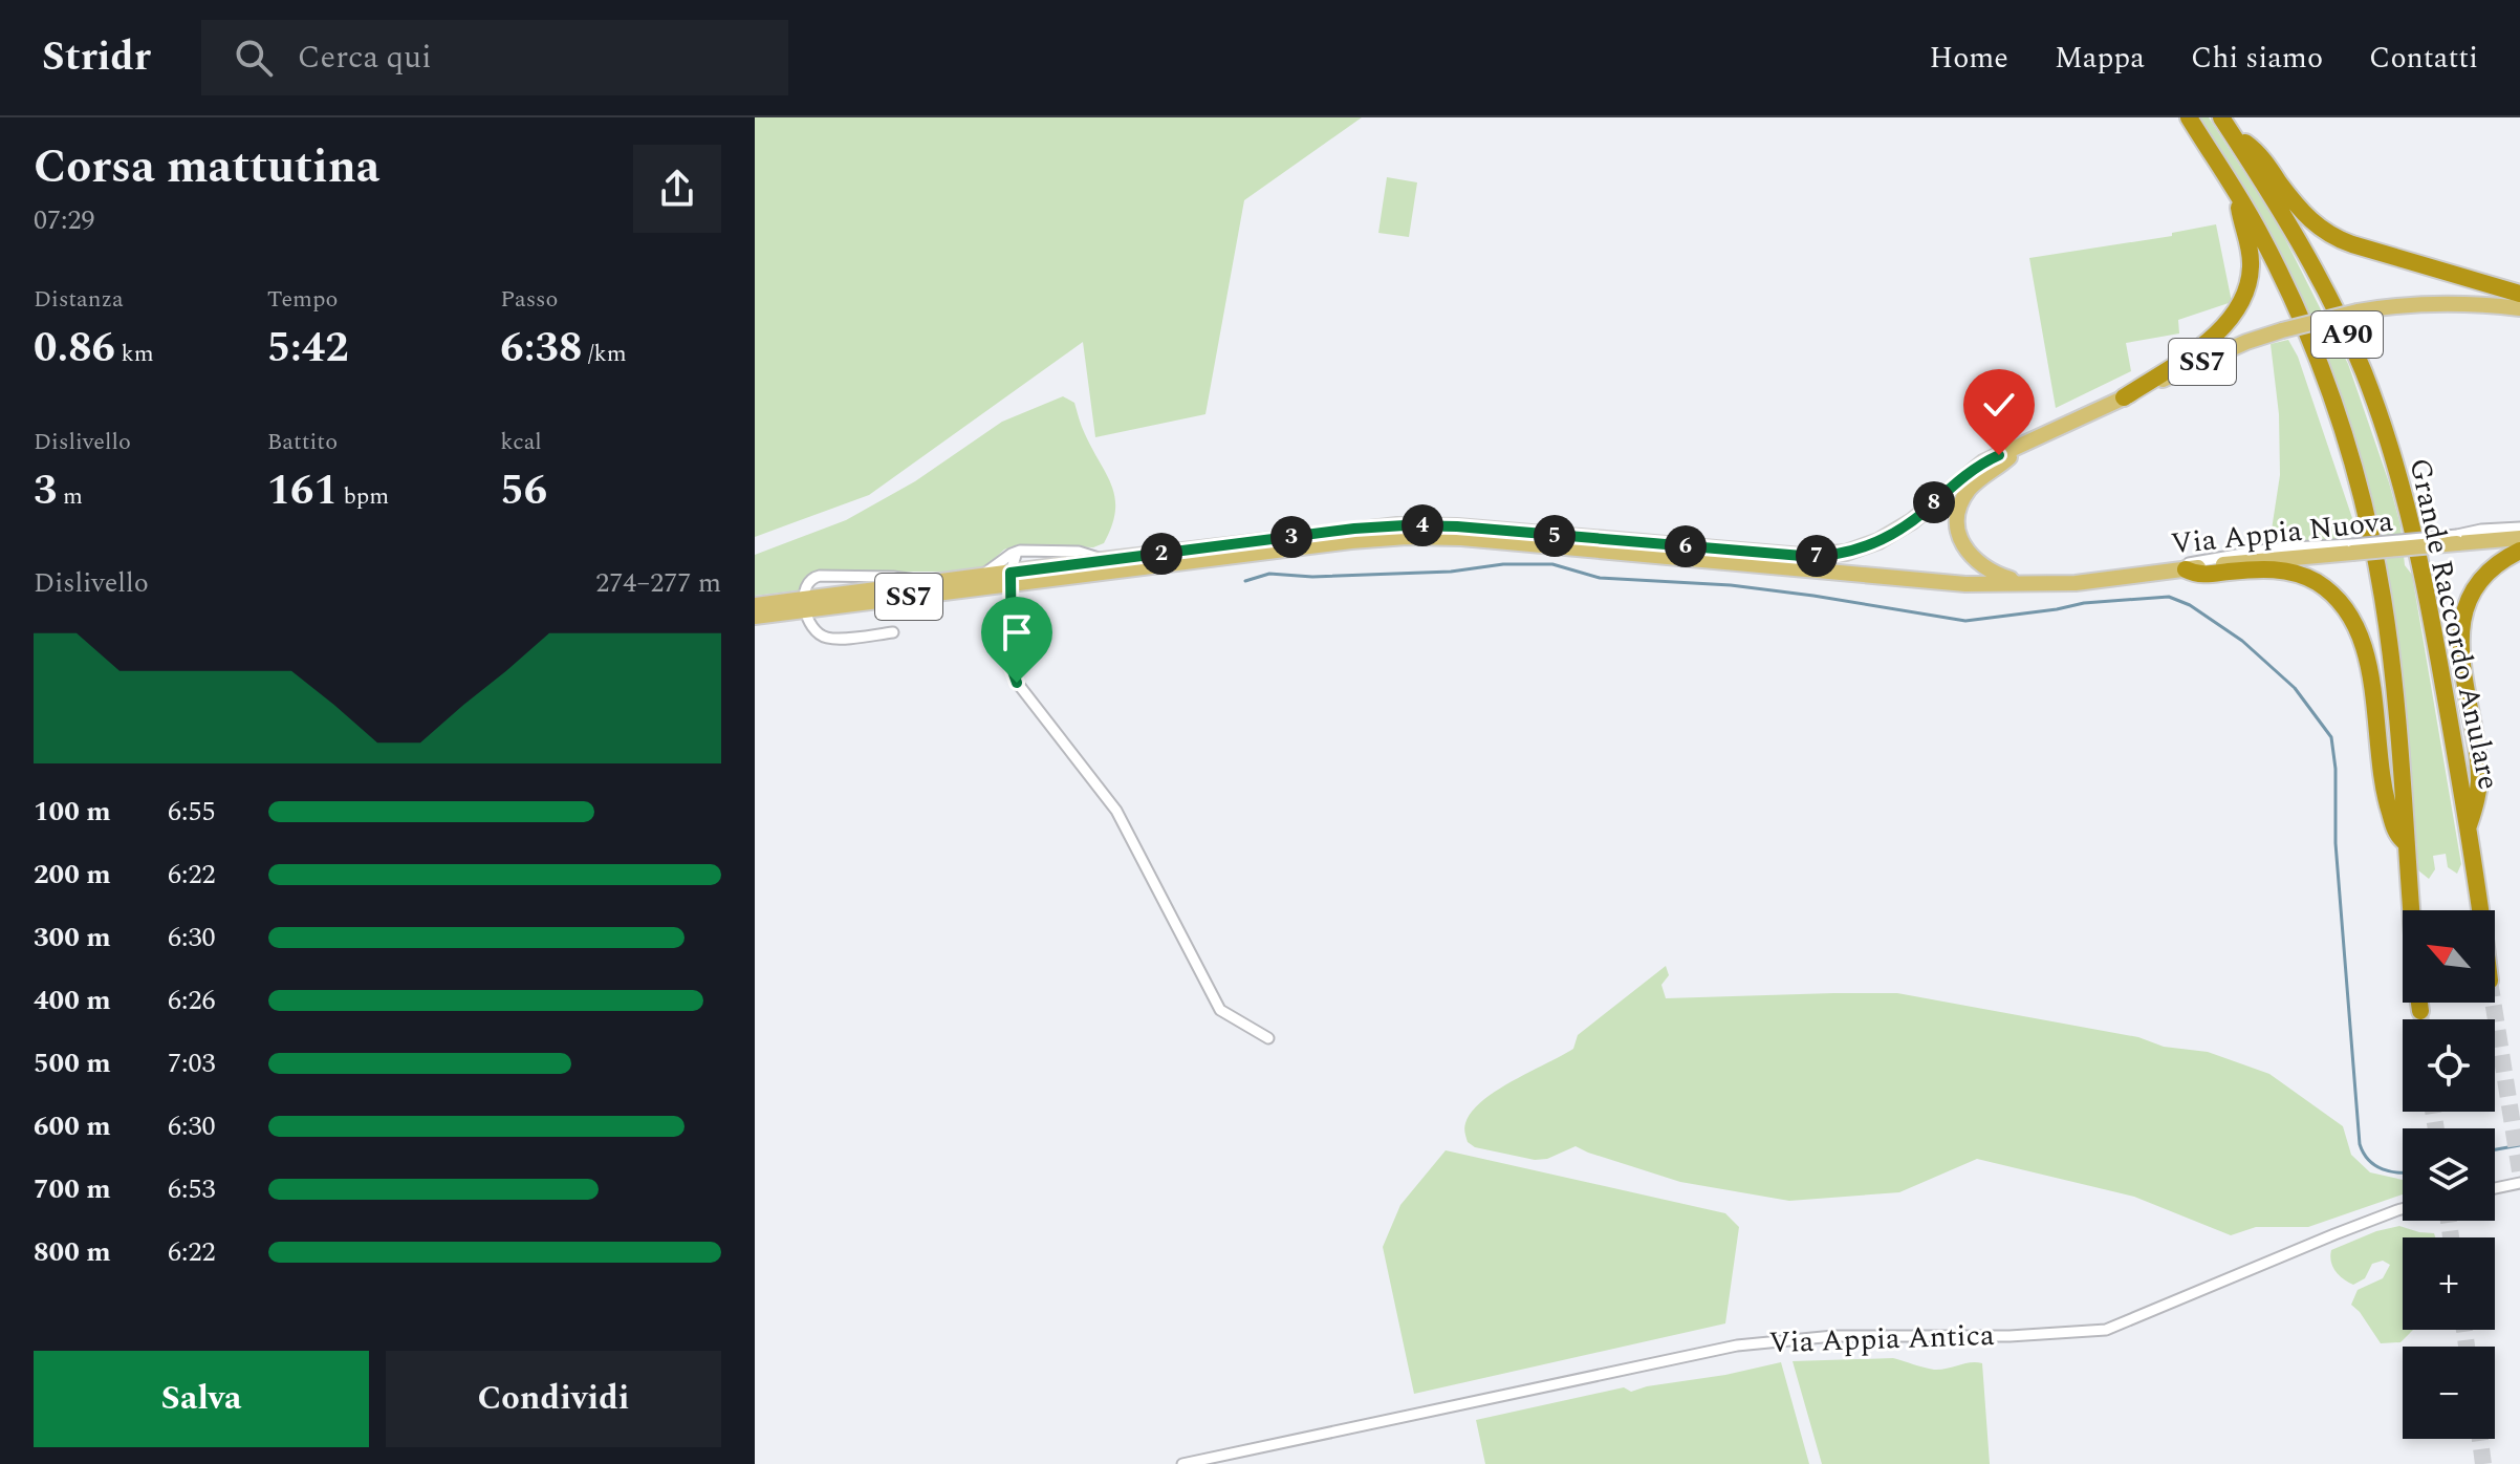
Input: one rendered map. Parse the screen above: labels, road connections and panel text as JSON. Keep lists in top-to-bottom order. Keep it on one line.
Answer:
{"streets":{"highway":["A90","Grande Raccordo Anulare"],"main road":["SS7","Via Appia Nuova"],"street":["Via Appia Antica"]},"north":"top left","page":{"header":"Stridr","search":"Cerca qui","nav":["Home","Mappa","Chi siamo","Contatti"],"heading":["Corsa mattutina","07:29"],"stats":[["Distanza","0.86 km"],["Tempo","5:42"],["Passo","6:38 /km"],["Dislivello","3 m"],["Battito","161 bpm"],["kcal","56"]],"pins":["8","4","5","3","6","2","7"],"chart":["Dislivello","274–277 m"],"list":[{"name":"100 m","note":"6:55"},{"name":"200 m","note":"6:22"},{"name":"300 m","note":"6:30"},{"name":"400 m","note":"6:26"},{"name":"500 m","note":"7:03"},{"name":"600 m","note":"6:30"},{"name":"700 m","note":"6:53"},{"name":"800 m","note":"6:22"}],"map_buttons":["+","−"],"buttons":["Salva","Condividi"]}}
